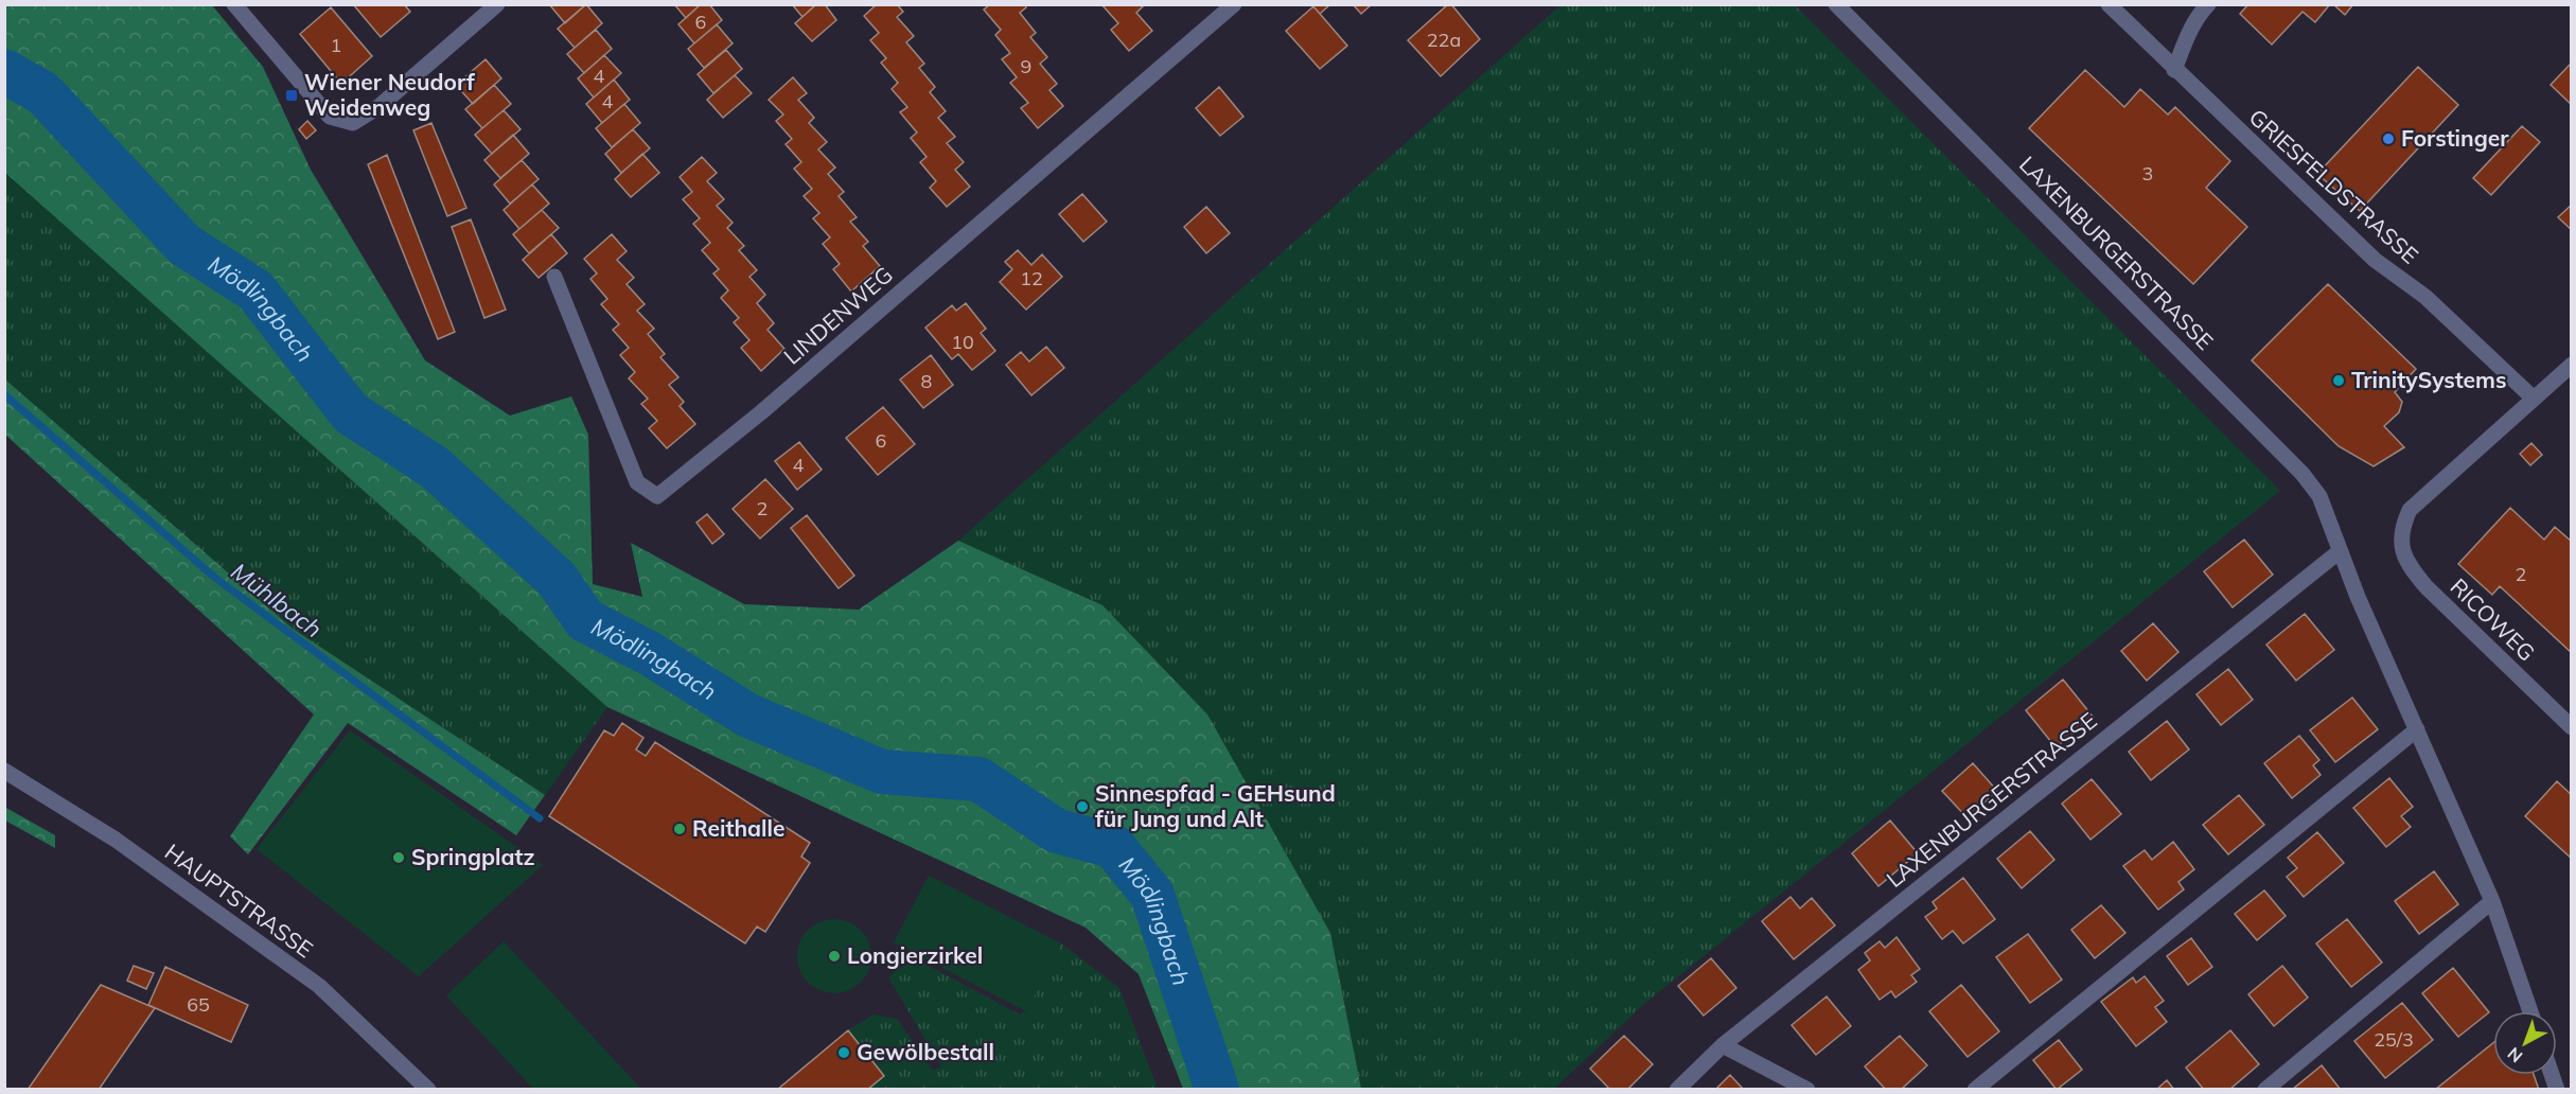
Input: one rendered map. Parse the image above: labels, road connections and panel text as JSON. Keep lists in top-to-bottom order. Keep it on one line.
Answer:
{"streets":{"street":["GRIESFELDSTRASSE","LAXENBURGERSTRASSE","LINDENWEG","RICOWEG","HAUPTSTRASSE"]},"crossings":[["GRIESFELDSTRASSE","RICOWEG"]],"water":["Mödlingbach","Mühlbach"],"places":{"transit":["Wiener Neudorf Weidenweg"],"other":["Forstinger","TrinitySystems","Sinnespfad - GEHsund für Jung und Alt","Reithalle","Springplatz","Longierzirkel","Gewölbestall"]},"house_numbers":["6","22a","1","9","4","4","3","12","10","8","6","4","2","2","65","25/3"],"north":"bottom left"}
